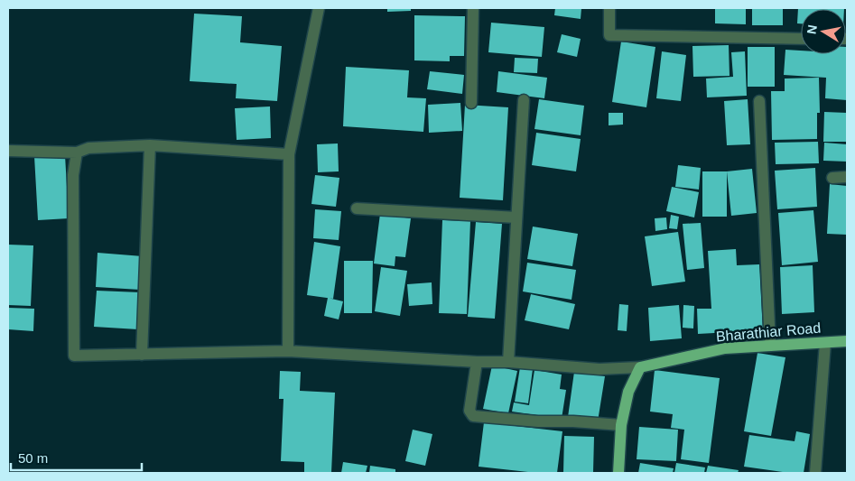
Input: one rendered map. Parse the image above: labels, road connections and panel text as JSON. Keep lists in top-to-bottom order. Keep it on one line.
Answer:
{"streets":{"main road":["Bharathiar Road"]},"scale_bar":"50 m","north":"left"}
